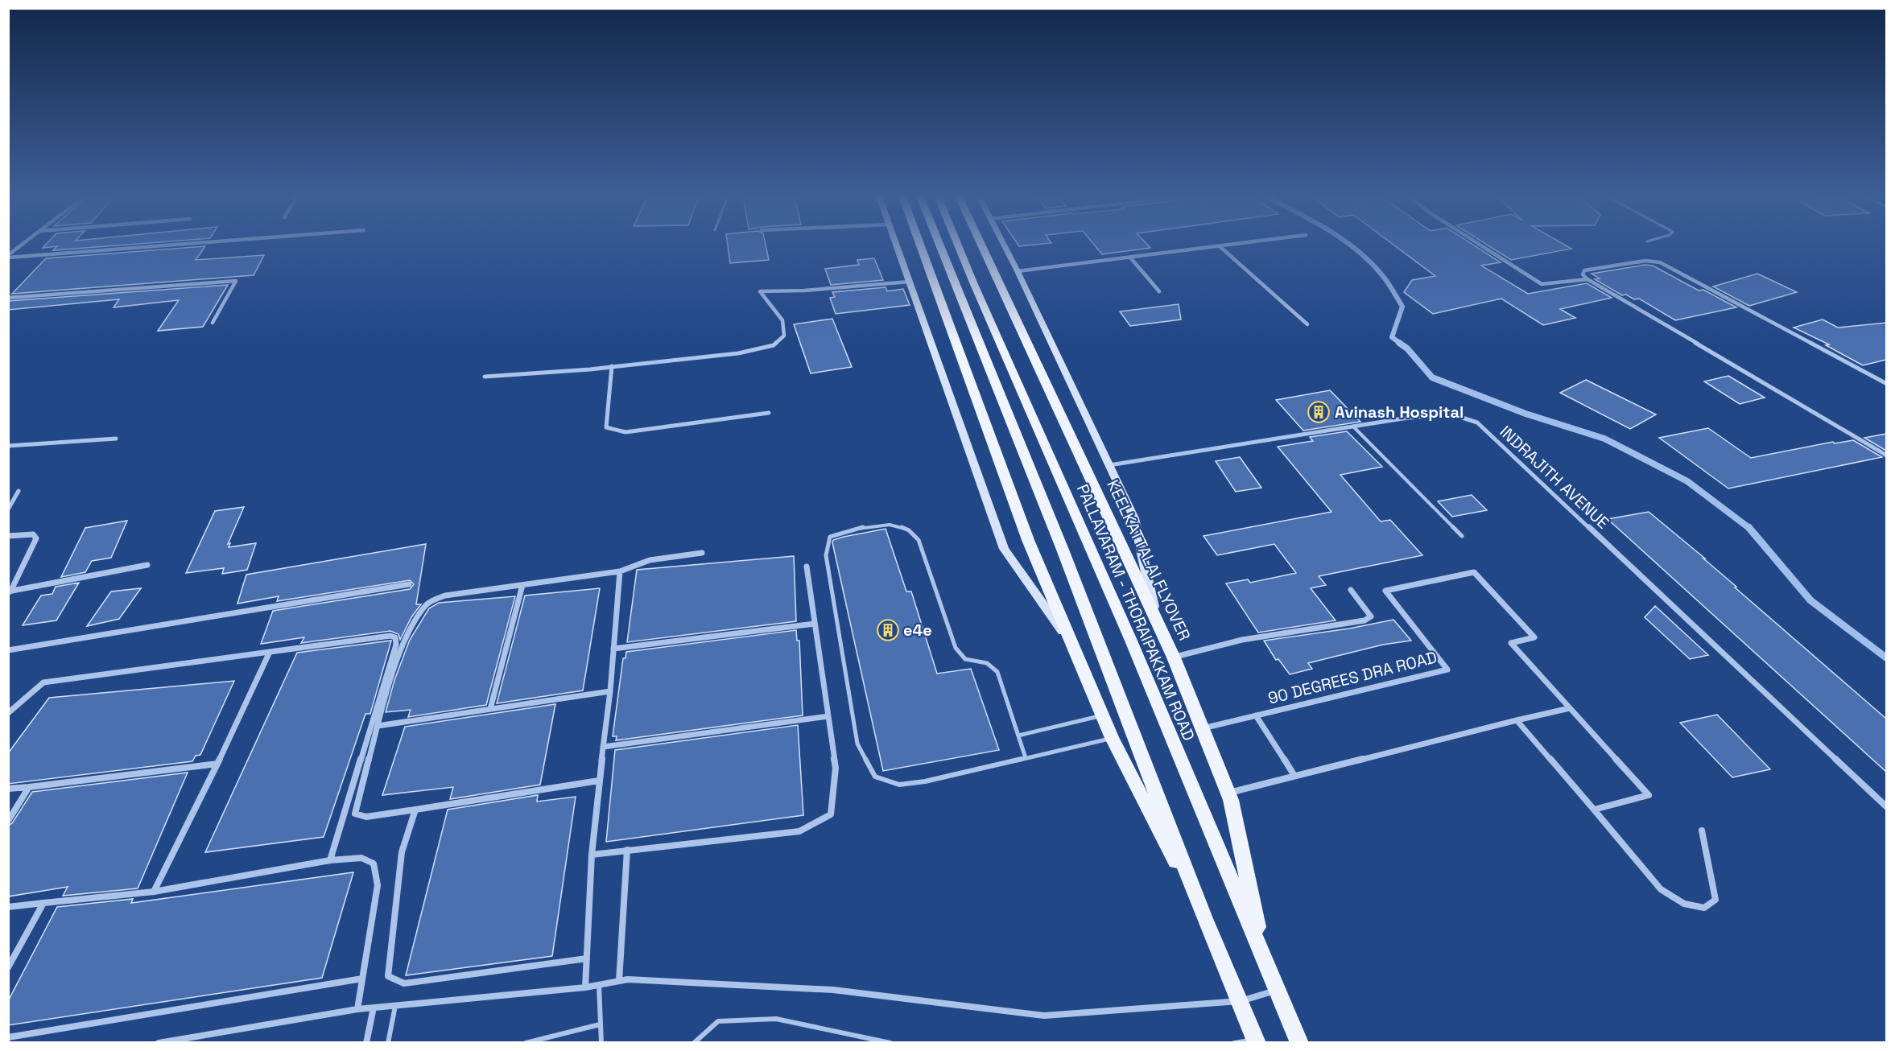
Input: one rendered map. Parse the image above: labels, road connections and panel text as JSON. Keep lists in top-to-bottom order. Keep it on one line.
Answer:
{"streets":{"main road":["KEELKATTALAI FLYOVER","PALLAVARAM - THORAIPAKKAM ROAD"],"street":["INDRAJITH AVENUE","90 DEGREES DRA ROAD"]},"crossings":[["KEELKATTALAI FLYOVER","PALLAVARAM - THORAIPAKKAM ROAD"],["KEELKATTALAI FLYOVER","90 DEGREES DRA ROAD"]],"places":{"building":["Avinash Hospital","e4e"]}}
